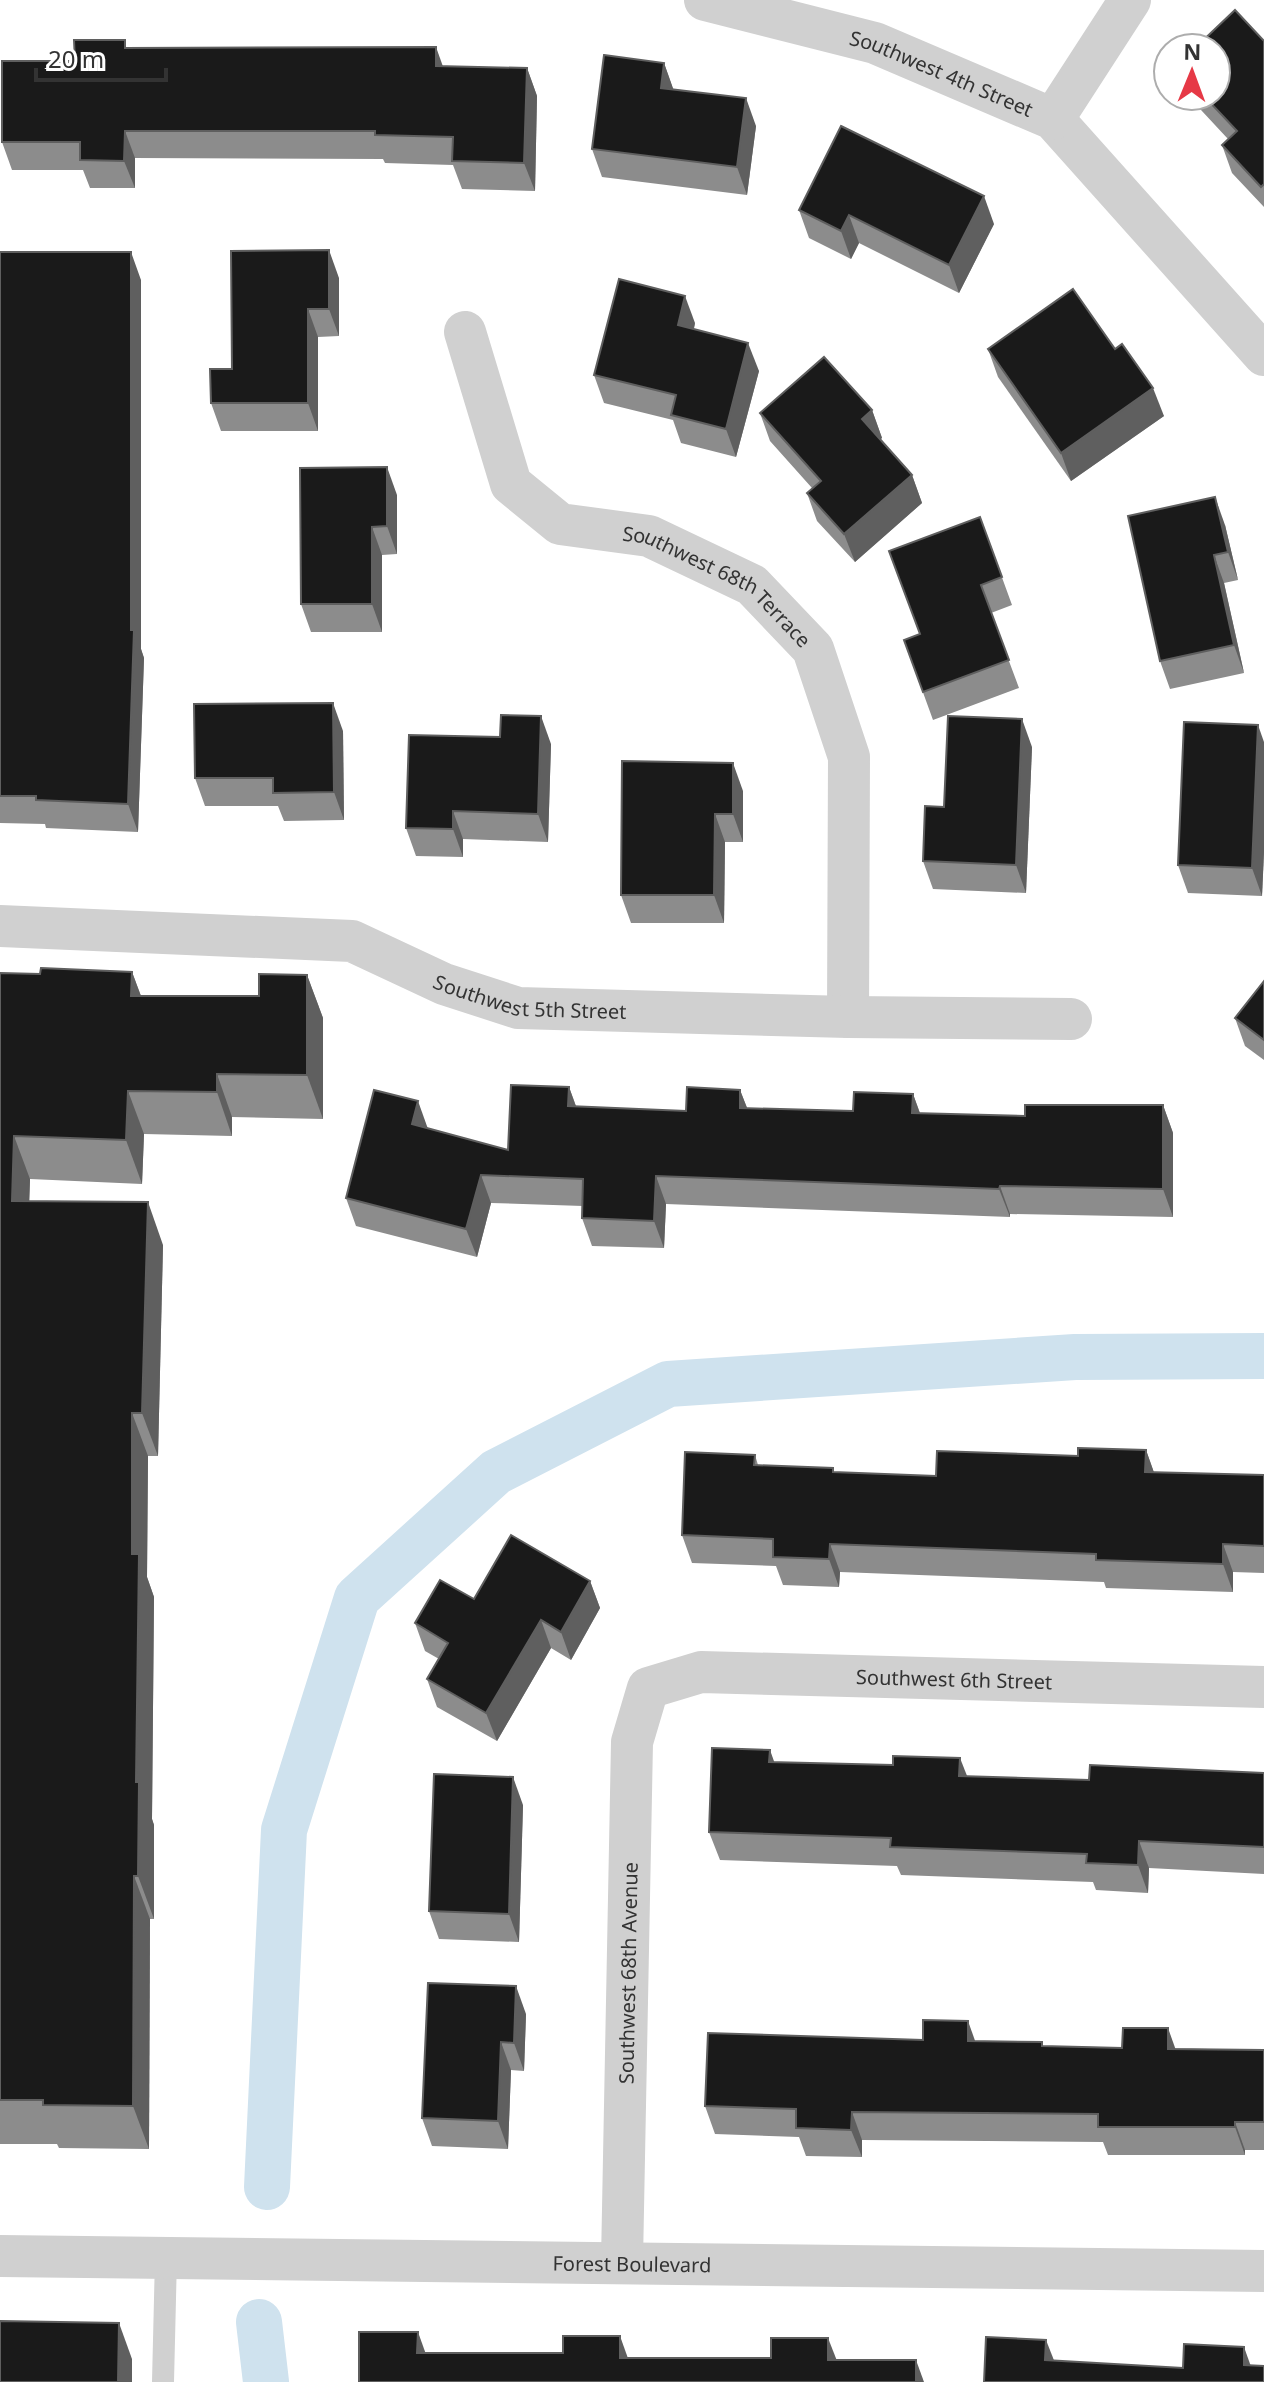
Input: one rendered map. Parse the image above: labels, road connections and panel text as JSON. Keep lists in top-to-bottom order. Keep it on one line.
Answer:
{"streets":{"street":["Southwest 4th Street","Southwest 68th Terrace","Southwest 5th Street","Southwest 6th Street","Southwest 68th Avenue","Forest Boulevard"]},"crossings":[["Southwest 68th Terrace","Southwest 5th Street"],["Southwest 6th Street","Southwest 68th Avenue"],["Southwest 68th Avenue","Forest Boulevard"]],"scale_bar":"20 m","north":"top"}
